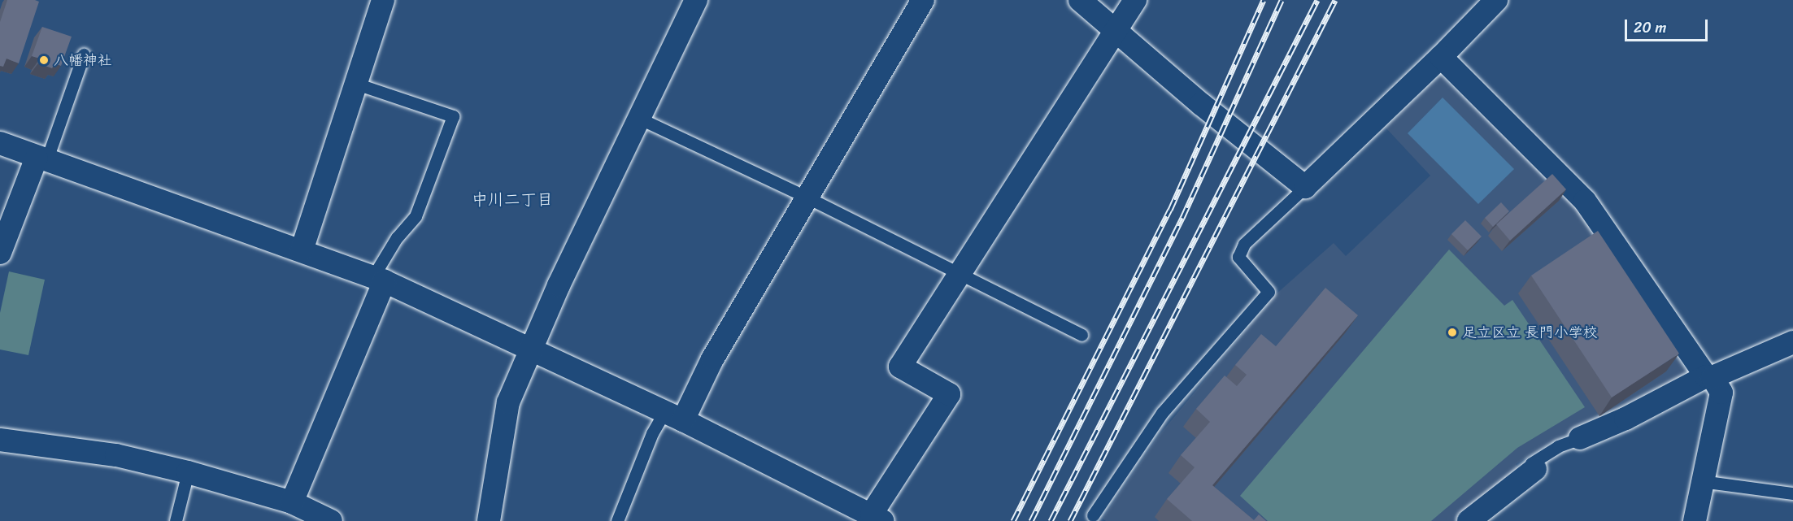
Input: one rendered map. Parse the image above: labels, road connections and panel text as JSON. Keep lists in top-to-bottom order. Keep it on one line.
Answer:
{"districts":["中川二丁目"],"places":["八幡神社","足立区立 長門小学校"],"scale_bar":"20 m"}
